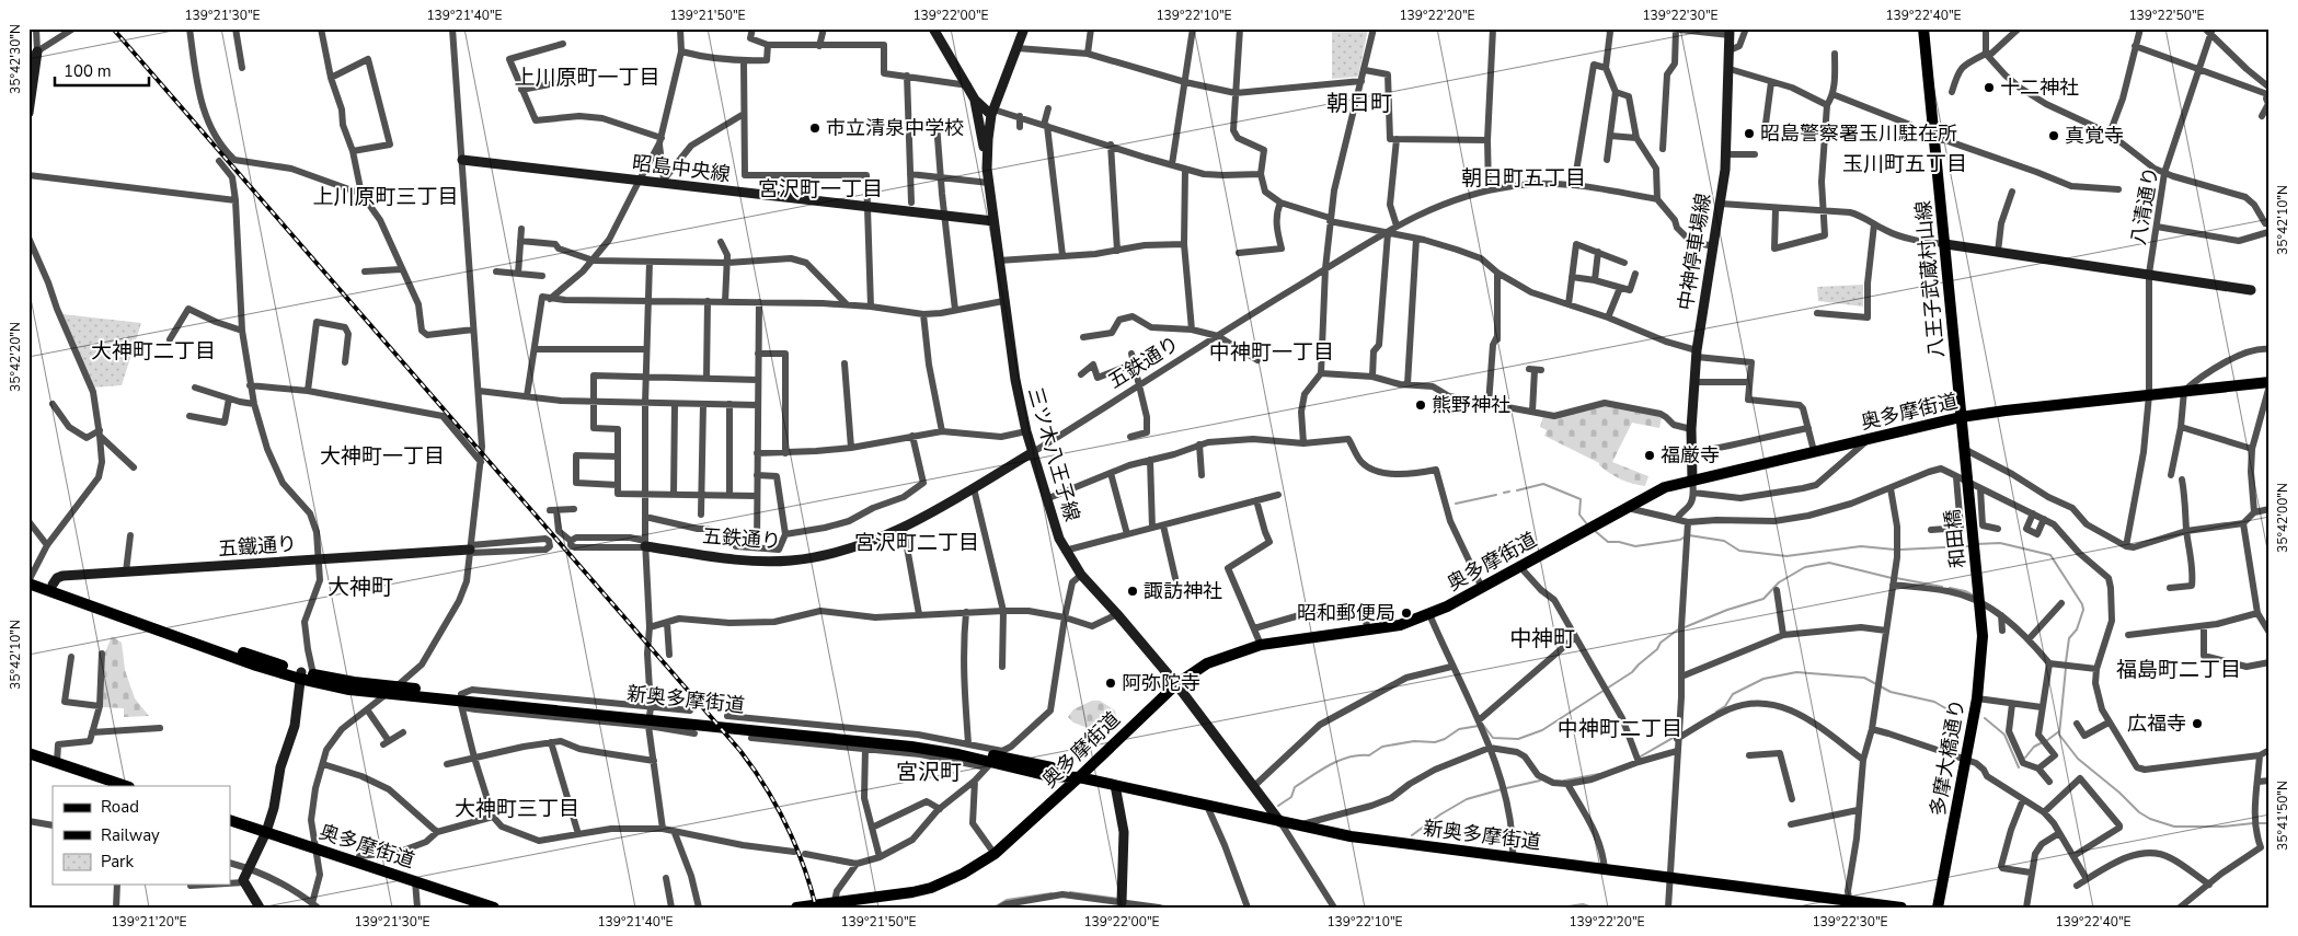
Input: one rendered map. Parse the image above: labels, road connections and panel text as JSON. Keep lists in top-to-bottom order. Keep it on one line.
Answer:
{"streets":{"main road":["八王子武蔵村山線","奥多摩街道","和田橋","新奥多摩街道","多摩大橋通り"],"street":["昭島中央線","八清通り","中神停車場線","五鉄通り","三ツ木八王子線","五鐵通り"]},"crossings":[["昭島中央線","三ツ木八王子線"],["八清通り","奥多摩街道"],["中神停車場線","奥多摩街道"],["八王子武蔵村山線","奥多摩街道"],["八王子武蔵村山線","和田橋"],["五鉄通り","三ツ木八王子線"],["奥多摩街道","三ツ木八王子線"],["奥多摩街道","新奥多摩街道"],["三ツ木八王子線","新奥多摩街道"],["和田橋","多摩大橋通り"]],"districts":["上川原町一丁目","朝日町","玉川町五丁目","朝日町五丁目","宮沢町一丁目","上川原町三丁目","大神町二丁目","中神町一丁目","大神町一丁目","宮沢町二丁目","大神町","中神町","福島町二丁目","中神町二丁目","宮沢町","大神町三丁目"],"places":["十二神社","市立清泉中学校","昭島警察署玉川駐在所","真覚寺","熊野神社","福厳寺","諏訪神社","昭和郵便局","阿弥陀寺","広福寺"],"legend":["Road","Railway","Park"],"scale_bar":"100 m","coordinates":["139°21'30\"E","139°21'40\"E","139°21'50\"E","139°22'00\"E","139°22'10\"E","139°22'20\"E","139°22'30\"E","139°22'40\"E","139°22'50\"E","35°42'30\"N","35°42'10\"N","35°42'20\"N","35°42'00\"N","35°41'50\"N","139°21'20\"E"]}
